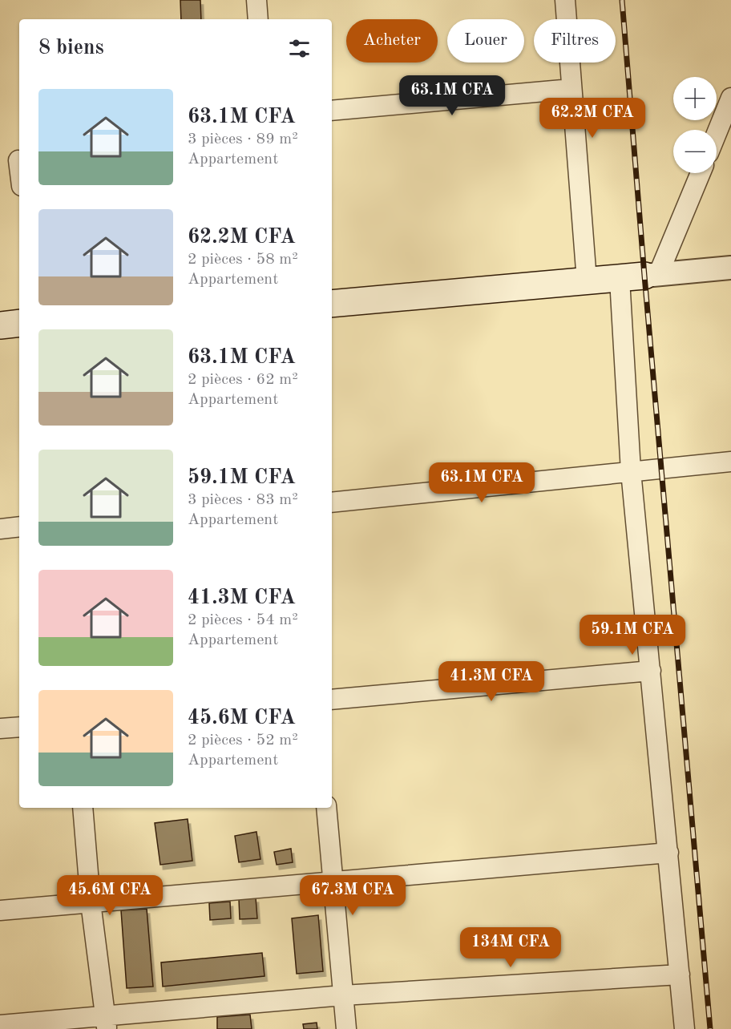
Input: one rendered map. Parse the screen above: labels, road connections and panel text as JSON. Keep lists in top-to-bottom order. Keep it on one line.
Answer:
{"page":{"chip":["Acheter","Louer","Filtres"],"heading":"8 biens","price":["63.1M CFA","62.2M CFA","63.1M CFA","59.1M CFA","41.3M CFA","45.6M CFA","67.3M CFA","134M CFA"],"map_buttons":["+","−"],"list":[{"name":"63.1M CFA","note":"3 pièces · 89 m² · Appartement"},{"name":"62.2M CFA","note":"2 pièces · 58 m² · Appartement"},{"name":"63.1M CFA","note":"2 pièces · 62 m² · Appartement"},{"name":"59.1M CFA","note":"3 pièces · 83 m² · Appartement"},{"name":"41.3M CFA","note":"2 pièces · 54 m² · Appartement"},{"name":"45.6M CFA","note":"2 pièces · 52 m² · Appartement"}]}}
